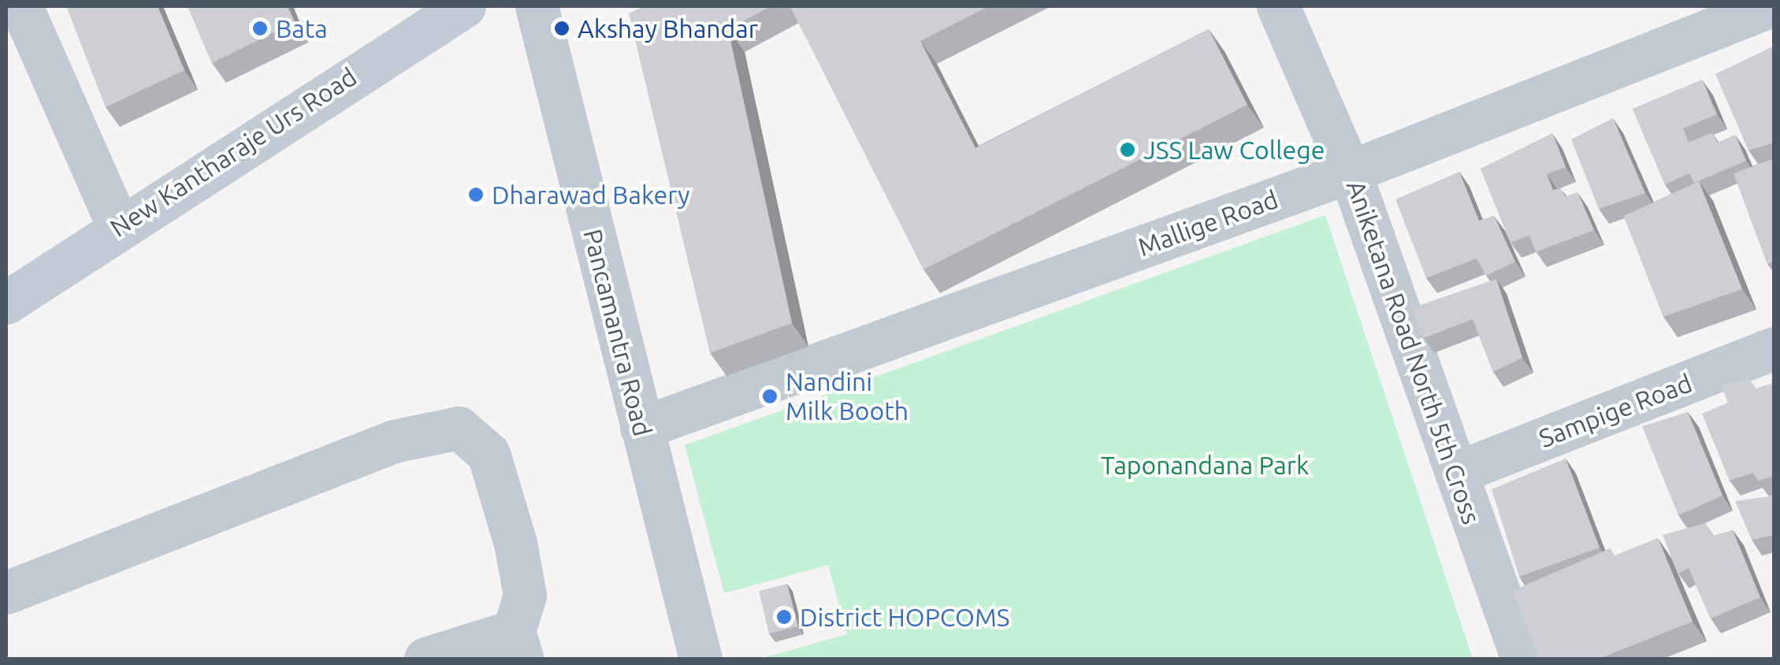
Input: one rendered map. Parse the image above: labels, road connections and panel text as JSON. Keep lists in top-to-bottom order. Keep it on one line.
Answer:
{"streets":{"main road":["New Kantharaje Urs Road"],"street":["Mallige Road","Pancamantra Road","Aniketana Road North 5th Cross","Sampige Road"]},"crossings":[["Mallige Road","Pancamantra Road"],["Mallige Road","Aniketana Road North 5th Cross"],["Aniketana Road North 5th Cross","Sampige Road"]],"parks":["Taponandana Park"],"places":["Bata","Akshay Bhandar","JSS Law College","Dharawad Bakery","Nandini Milk Booth","District HOPCOMS"]}
